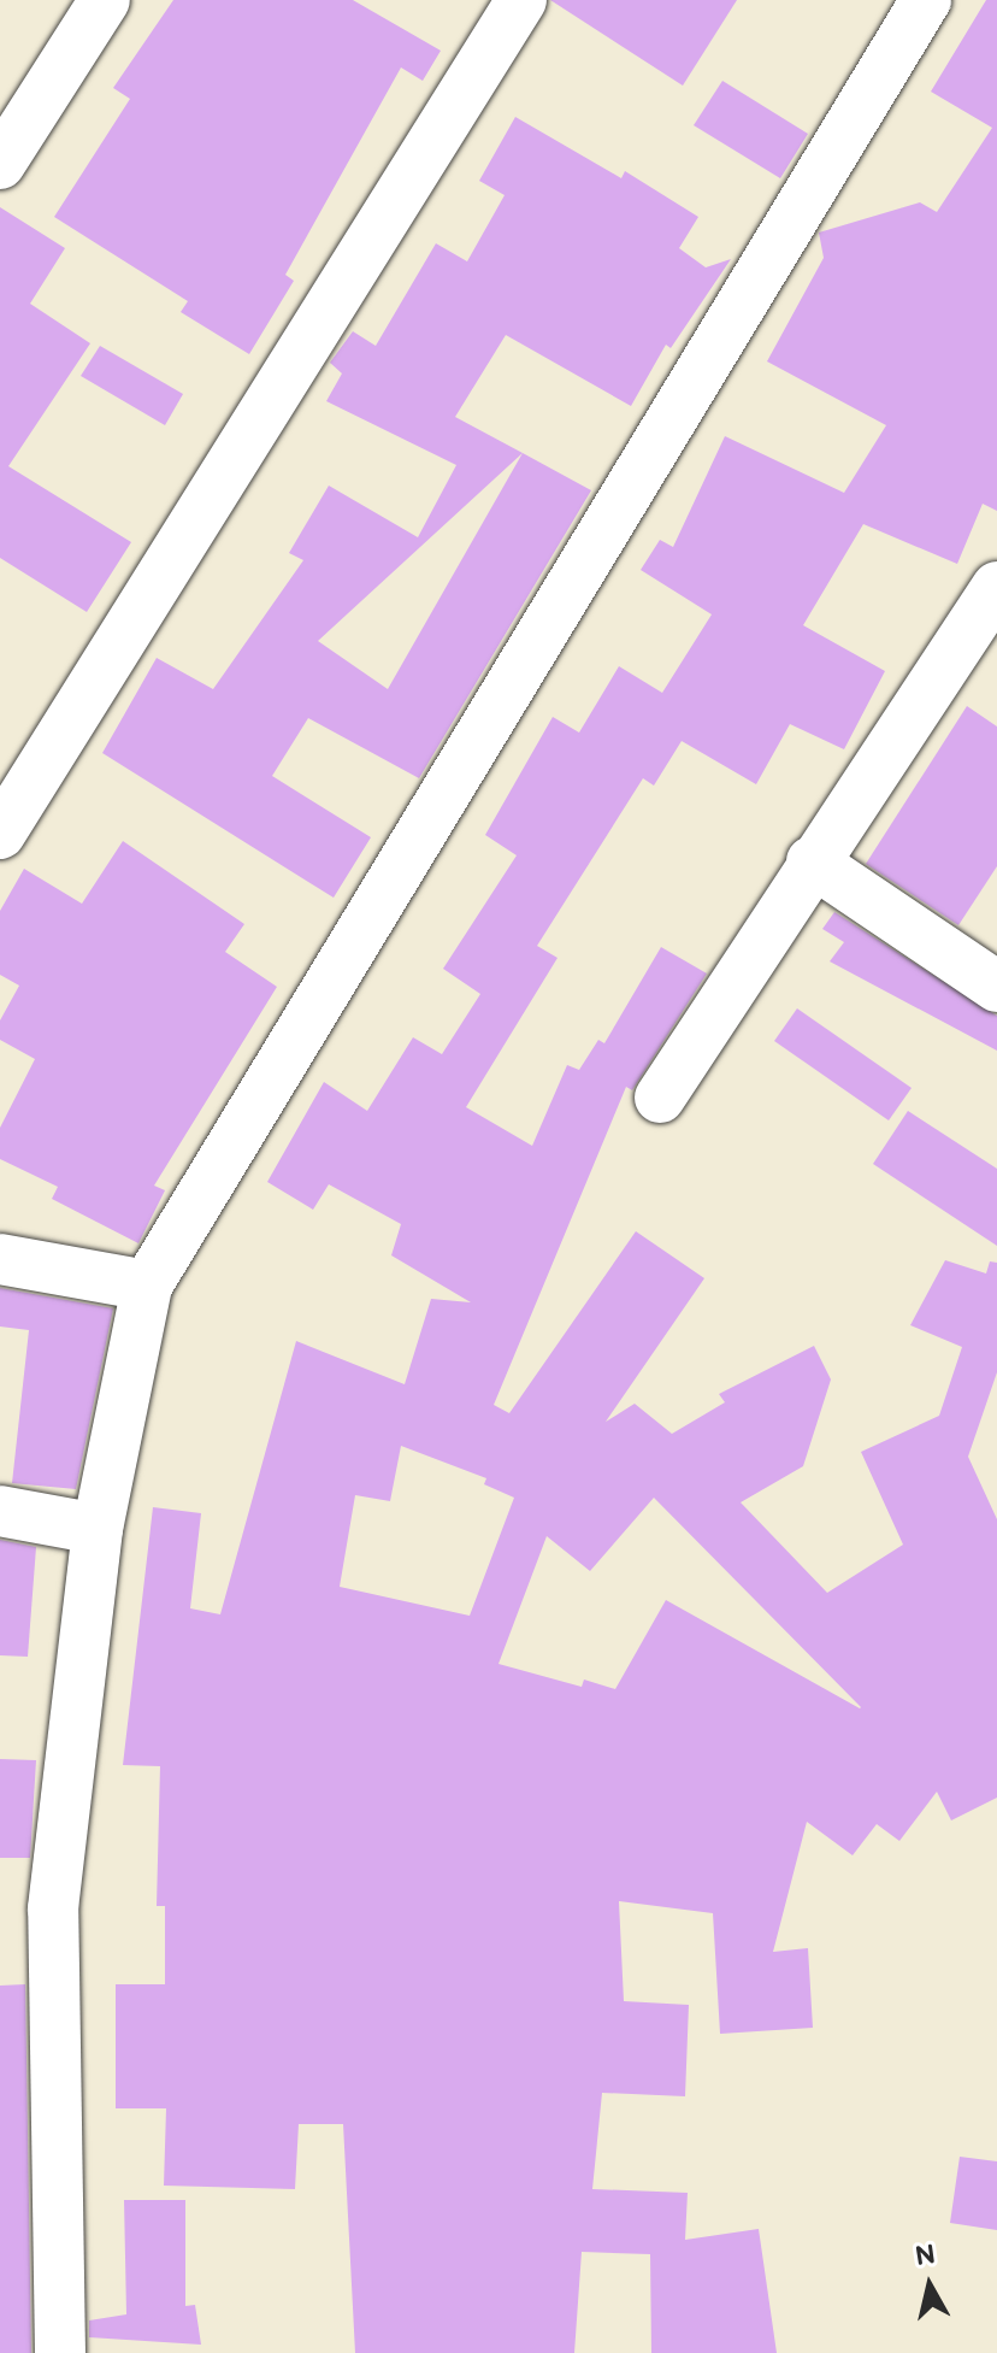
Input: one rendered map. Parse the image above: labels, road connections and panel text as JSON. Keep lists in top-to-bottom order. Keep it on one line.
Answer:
{"north":"top"}
